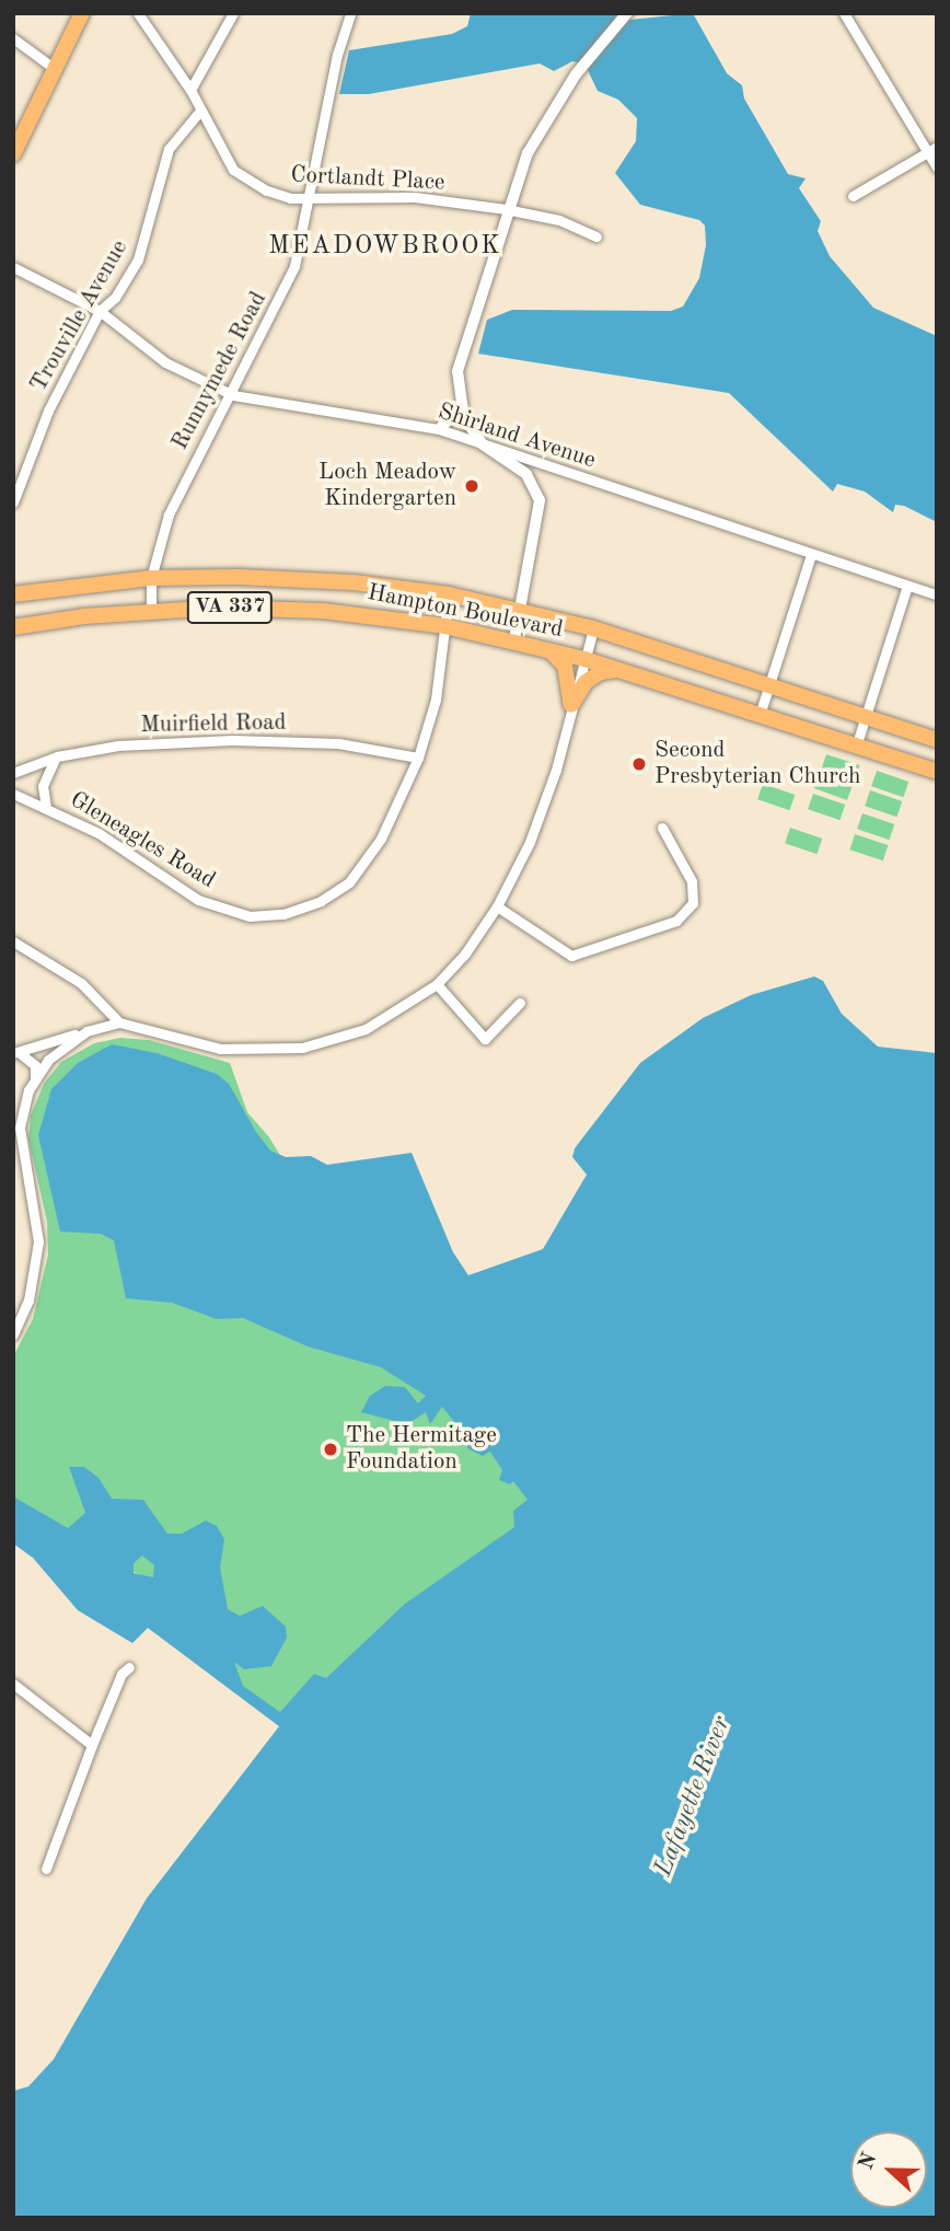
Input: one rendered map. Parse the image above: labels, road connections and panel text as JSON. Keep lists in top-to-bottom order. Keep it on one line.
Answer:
{"streets":{"main road":["VA 337","Hampton Boulevard"],"street":["Cortlandt Place","Trouville Avenue","Runnymede Road","Shirland Avenue","Muirfield Road","Gleneagles Road"]},"crossings":[["Cortlandt Place","Trouville Avenue"],["Cortlandt Place","Runnymede Road"],["Trouville Avenue","Shirland Avenue"],["Runnymede Road","Shirland Avenue"],["Runnymede Road","Hampton Boulevard"],["Hampton Boulevard","Gleneagles Road"],["Muirfield Road","Gleneagles Road"]],"districts":["MEADOWBROOK"],"water":["Lafayette River"],"places":["Loch Meadow Kindergarten","Second Presbyterian Church","The Hermitage Foundation"],"north":"left"}
